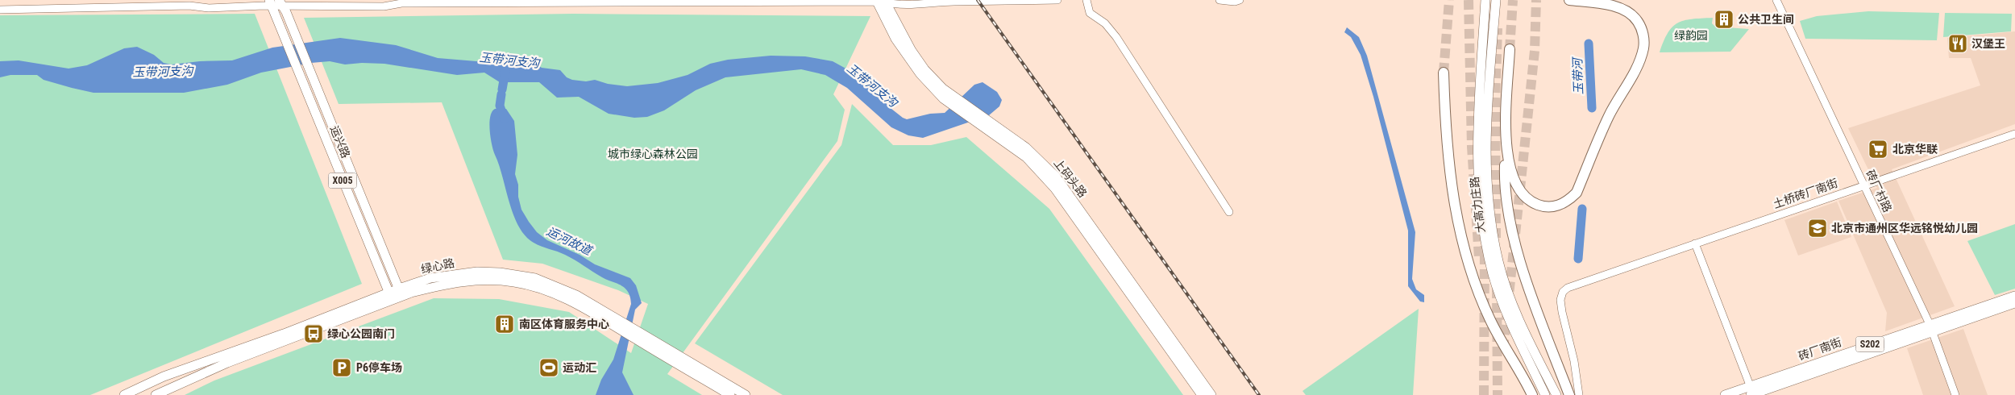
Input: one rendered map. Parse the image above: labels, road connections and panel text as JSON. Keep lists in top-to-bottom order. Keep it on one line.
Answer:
{"streets":{"main road":["运兴路","上码头路","X005","大高力庄路","绿心路","S202","砖厂南街"],"street":["砖厂村路","土桥砖厂南街"]},"crossings":[["运兴路","绿心路"],["砖厂村路","土桥砖厂南街"],["砖厂村路","砖厂南街"]],"water":["玉带河支沟","玉带河","运河故道"],"parks":["绿韵园","城市绿心森林公园"],"places":{"building":["公共卫生间","南区体育服务中心"],"restaurant":["汉堡王"],"supermarket":["北京华联"],"school or university":["北京市通州区华远铭悦幼儿园"],"bus stop":["绿心公园南门"],"parking":["P6停车场"],"sports":["运动汇"]}}
